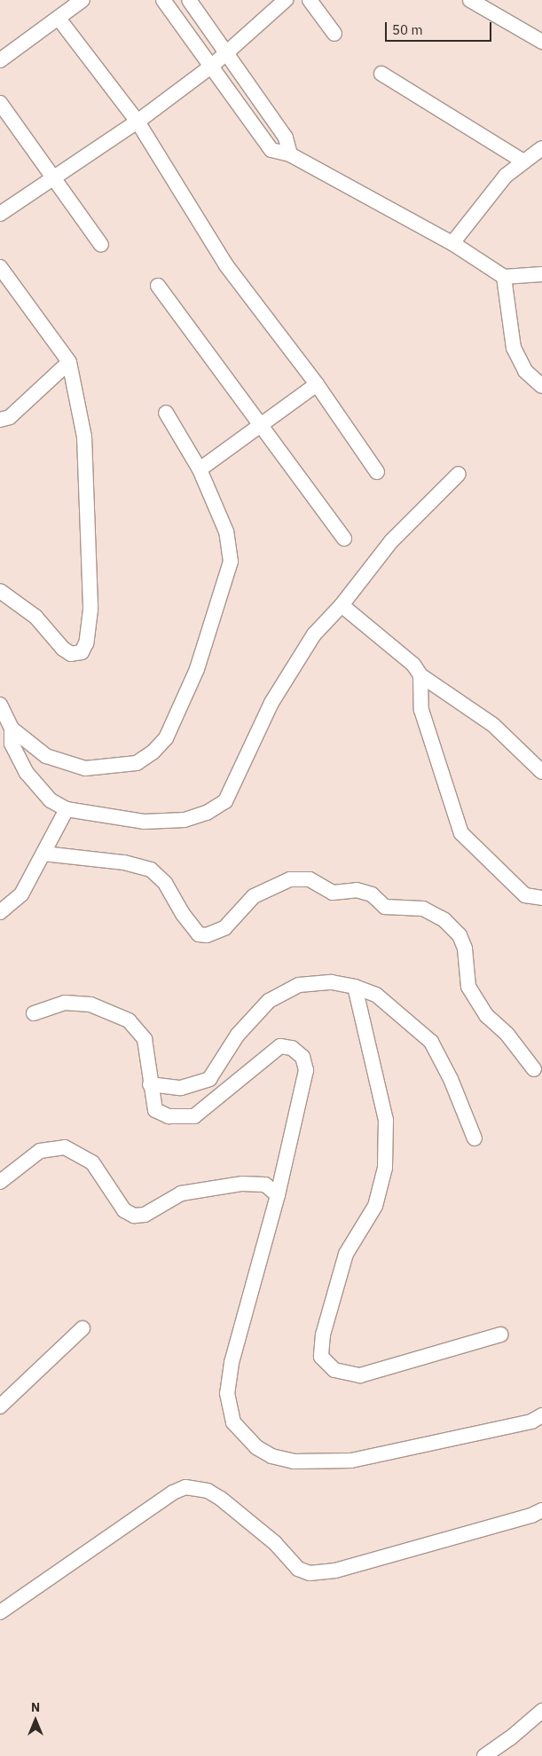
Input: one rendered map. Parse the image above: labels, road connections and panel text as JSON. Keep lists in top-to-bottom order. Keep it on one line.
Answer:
{"scale_bar":"50 m","north":"top"}
